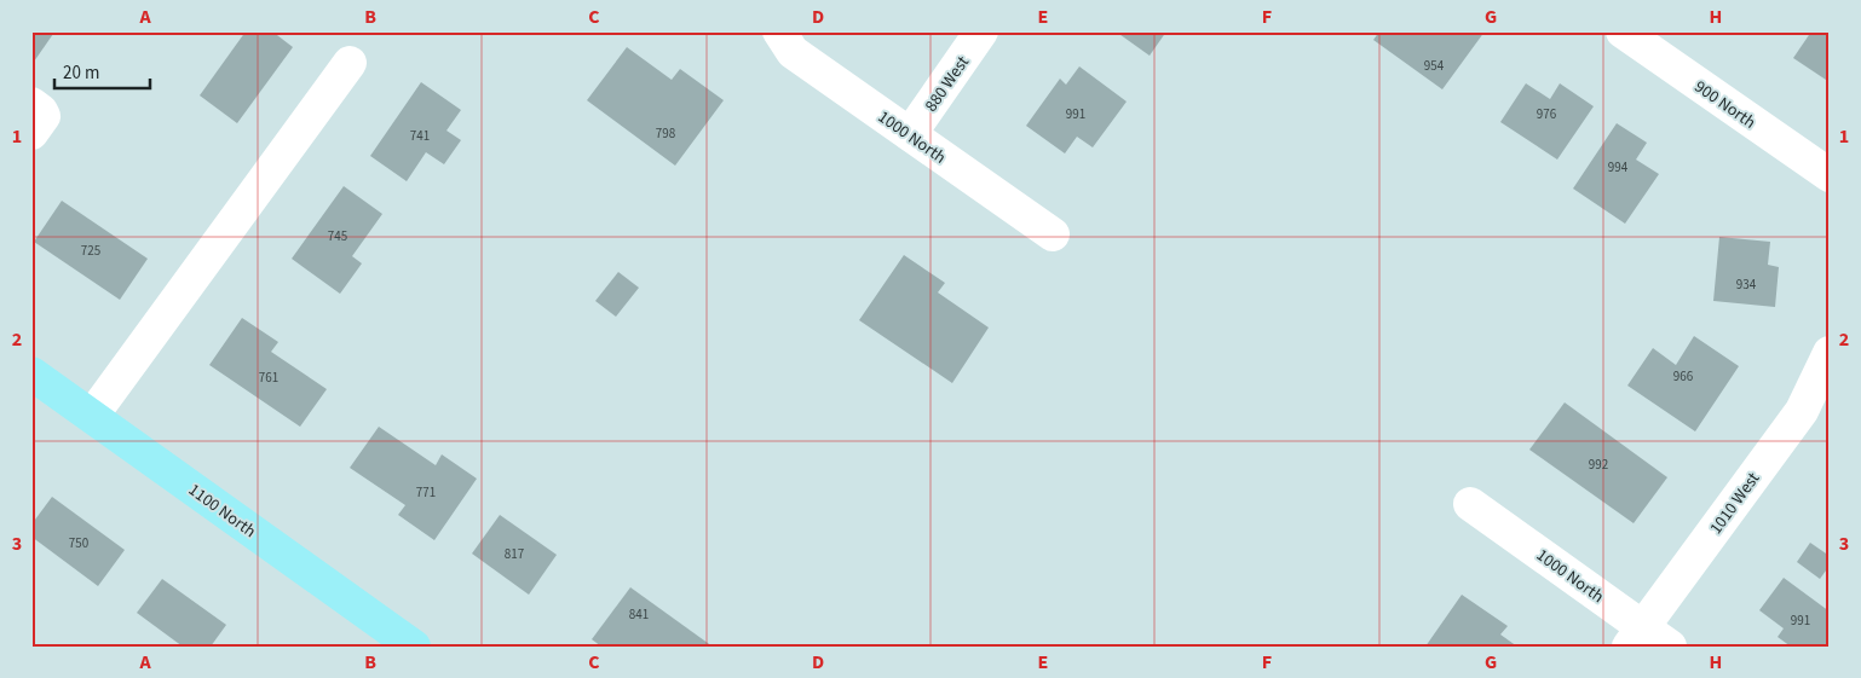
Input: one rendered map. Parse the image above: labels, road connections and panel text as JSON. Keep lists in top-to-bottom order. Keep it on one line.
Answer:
{"streets":{"main road":["1100 North"],"street":["880 West","900 North","1000 North","1010 West"]},"crossings":[["880 West","1000 North"],["1000 North","1010 West"]],"house_numbers":["954","991","976","798","741","994","745","725","934","966","761","992","771","750","817","841","991"],"scale_bar":"20 m","grid":{"columns":["A","B","C","D","E","F","G","H"],"rows":["1","2","3"]}}
